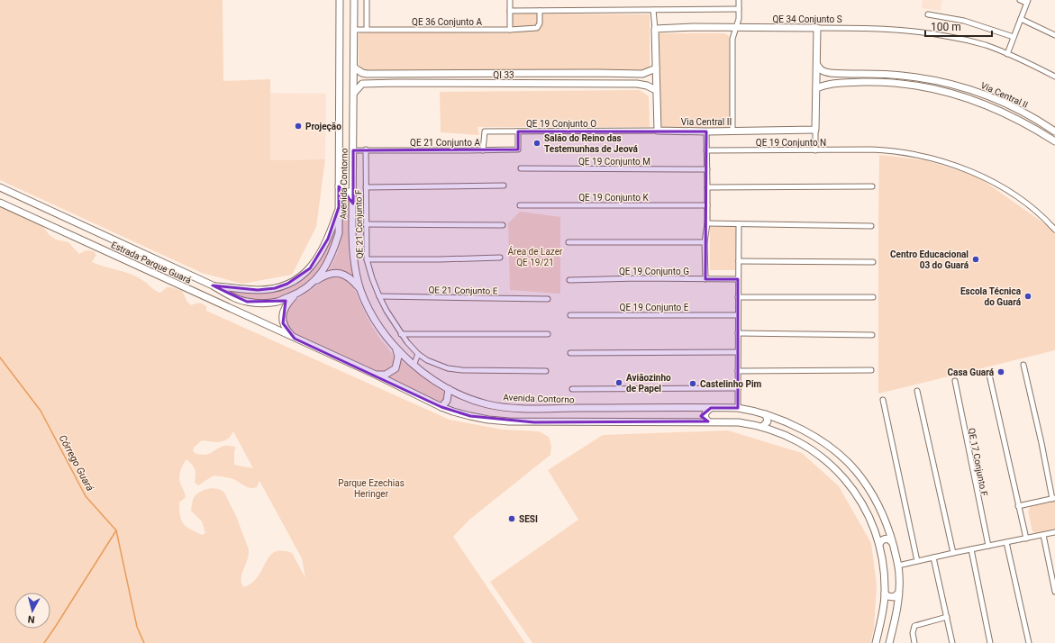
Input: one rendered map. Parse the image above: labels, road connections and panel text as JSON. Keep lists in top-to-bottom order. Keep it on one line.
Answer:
{"streets":{"main road":["QE 34 Conjunto S","QI 33","Via Central II","Avenida Contorno","Estrada Parque Guará"],"street":["QE 36 Conjunto A","QE 19 Conjunto O","QE 21 Conjunto A","QE 19 Conjunto N","QE 19 Conjunto M","QE 19 Conjunto K","QE 21 Conjunto F","QE 19 Conjunto G","QE 21 Conjunto E","QE 19 Conjunto E","QE 17 Conjunto F"]},"crossings":[["QE 36 Conjunto A","Avenida Contorno"],["QI 33","Avenida Contorno"],["Via Central II","QE 19 Conjunto O"],["QE 19 Conjunto O","QE 21 Conjunto A"],["QE 21 Conjunto A","Avenida Contorno"],["QE 21 Conjunto A","QE 21 Conjunto F"],["Avenida Contorno","Estrada Parque Guará"],["QE 21 Conjunto F","QE 21 Conjunto E"]],"water":["Córrego Guará"],"parks":["Área de Lazer QE 19/21","Parque Ezechias Heringer"],"places":["Projeção","Salão do Reino das Testemunhas de Jeová","Centro Educacional 03 do Guará","Escola Técnica do Guará","Casa Guará","Aviãozinho de Papel","Castelinho Pim","SESI"],"scale_bar":"100 m","north":"bottom"}
